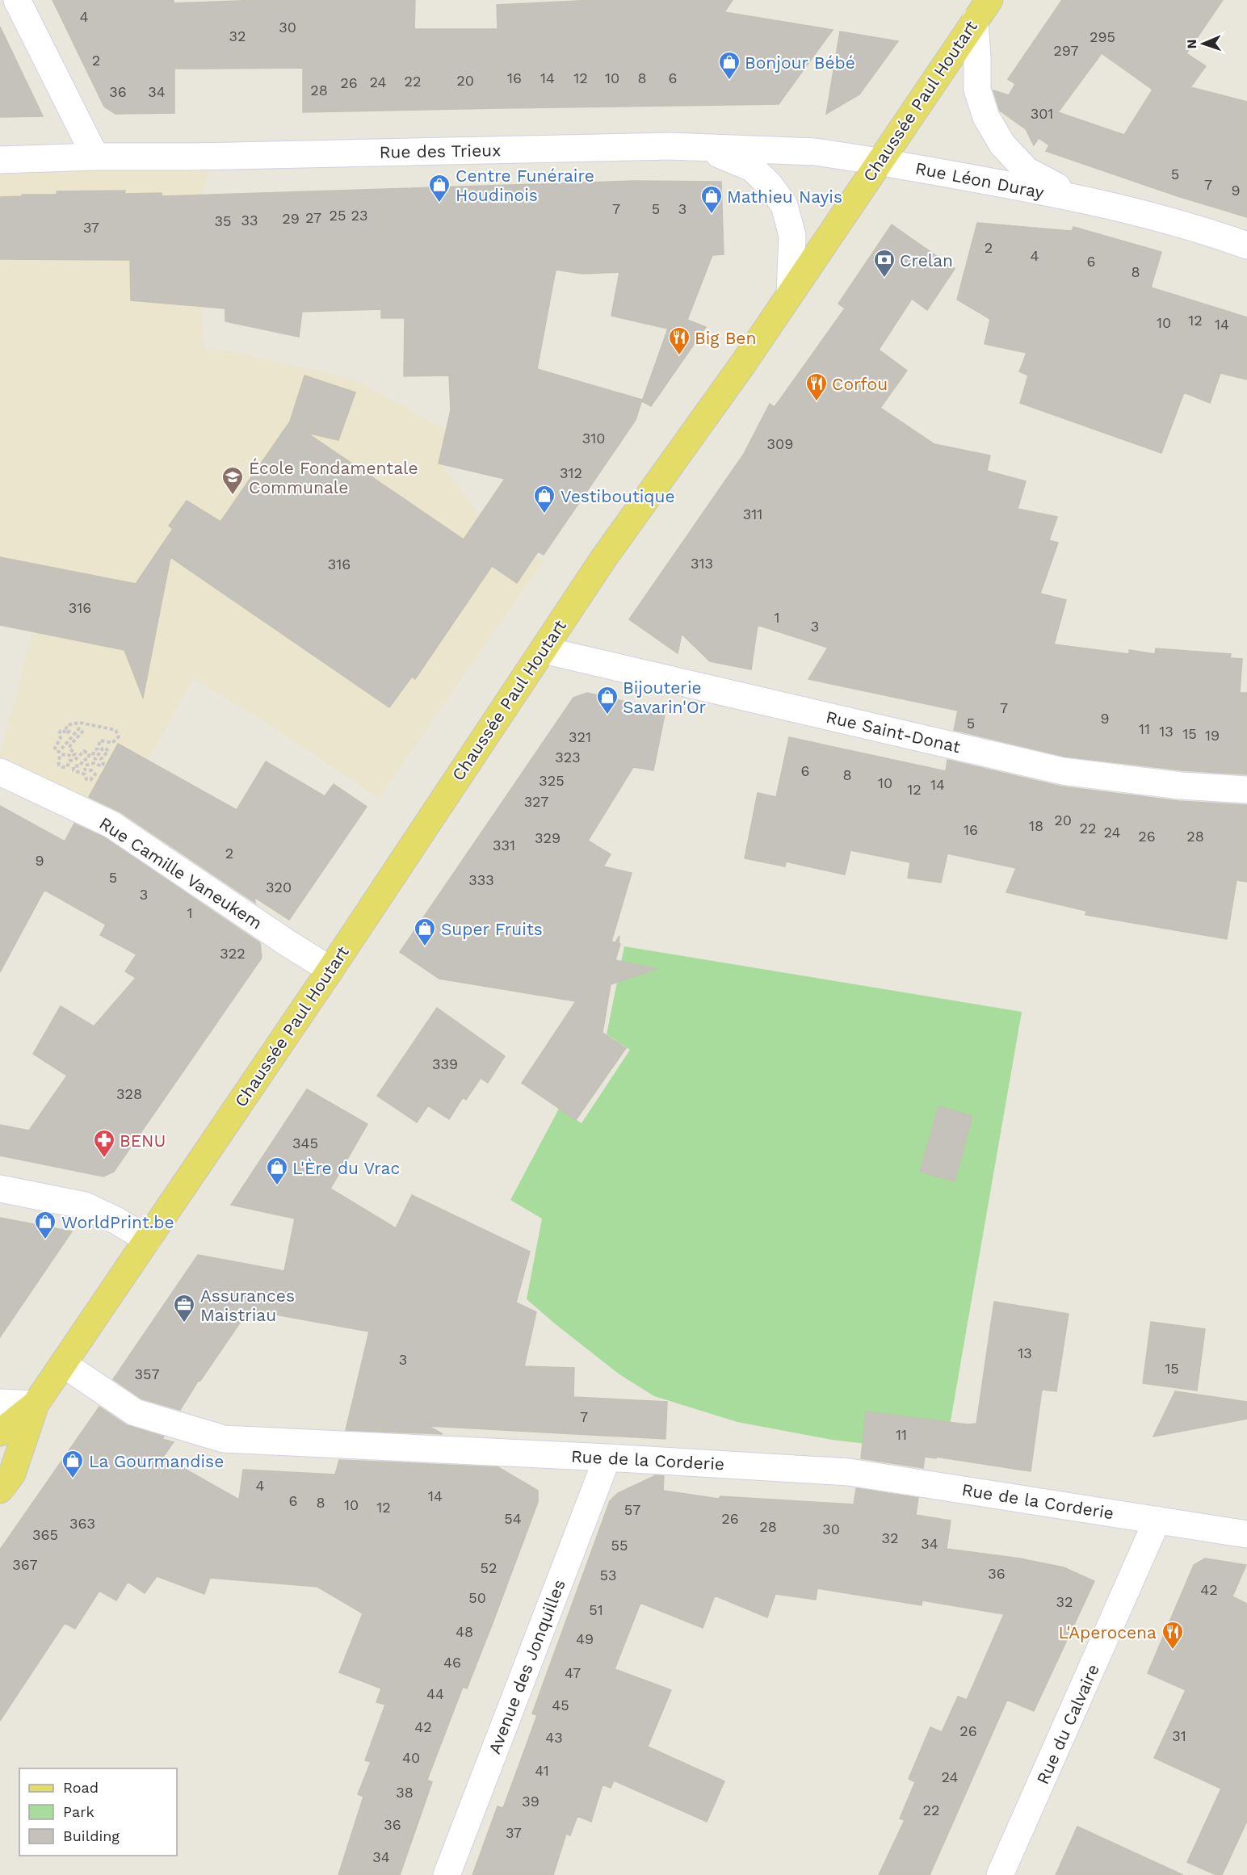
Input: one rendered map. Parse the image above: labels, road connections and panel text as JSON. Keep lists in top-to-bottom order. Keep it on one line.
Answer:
{"streets":{"main road":["Chaussée Paul Houtart"],"street":["Rue des Trieux","Rue Léon Duray","Rue Saint-Donat","Rue Camille Vaneukem","Rue de la Corderie","Avenue des Jonquilles","Rue du Calvaire"]},"crossings":[["Chaussée Paul Houtart","Rue des Trieux"],["Chaussée Paul Houtart","Rue Léon Duray"],["Chaussée Paul Houtart","Rue Saint-Donat"],["Chaussée Paul Houtart","Rue Camille Vaneukem"],["Chaussée Paul Houtart","Rue de la Corderie"],["Rue des Trieux","Rue Léon Duray"],["Rue de la Corderie","Avenue des Jonquilles"],["Rue de la Corderie","Rue du Calvaire"]],"places":{"shop":["Bonjour Bébé","Centre Funéraire Houdinois","Mathieu Nayis","Vestiboutique","Bijouterie Savarin'Or","Super Fruits","L'Ère du Vrac","WorldPrint.be","La Gourmandise"],"bank":["Crelan"],"restaurant":["Big Ben","Corfou","L'Aperocena"],"school or university":["École Fondamentale Communale"],"pharmacy":["BENU"],"office":["Assurances Maistriau"]},"house_numbers":["4","30","32","295","297","2","16","14","12","10","8","6","20","22","24","26","28","36","34","301","5","7","9","7","5","3","25","23","27","29","33","35","37","2","4","6","8","12","10","14","310","309","312","311","313","316","316","1","3","7","9","5","11","13","15","19","321","323","6","8","325","10","14","12","327","20","18","22","16","24","26","28","329","331","2","9","5","333","320","3","1","322","339","328","345","13","3","15","357","7","11","4","14","6","8","10","12","57","54","26","363","28","30","365","32","34","55","367","52","36","53","42","50","32","51","48","49","46","47","44","45","42","26","31","43","40","41","24","38","39","22","36","37","34"],"legend":["Road","Park","Building"],"north":"left"}
